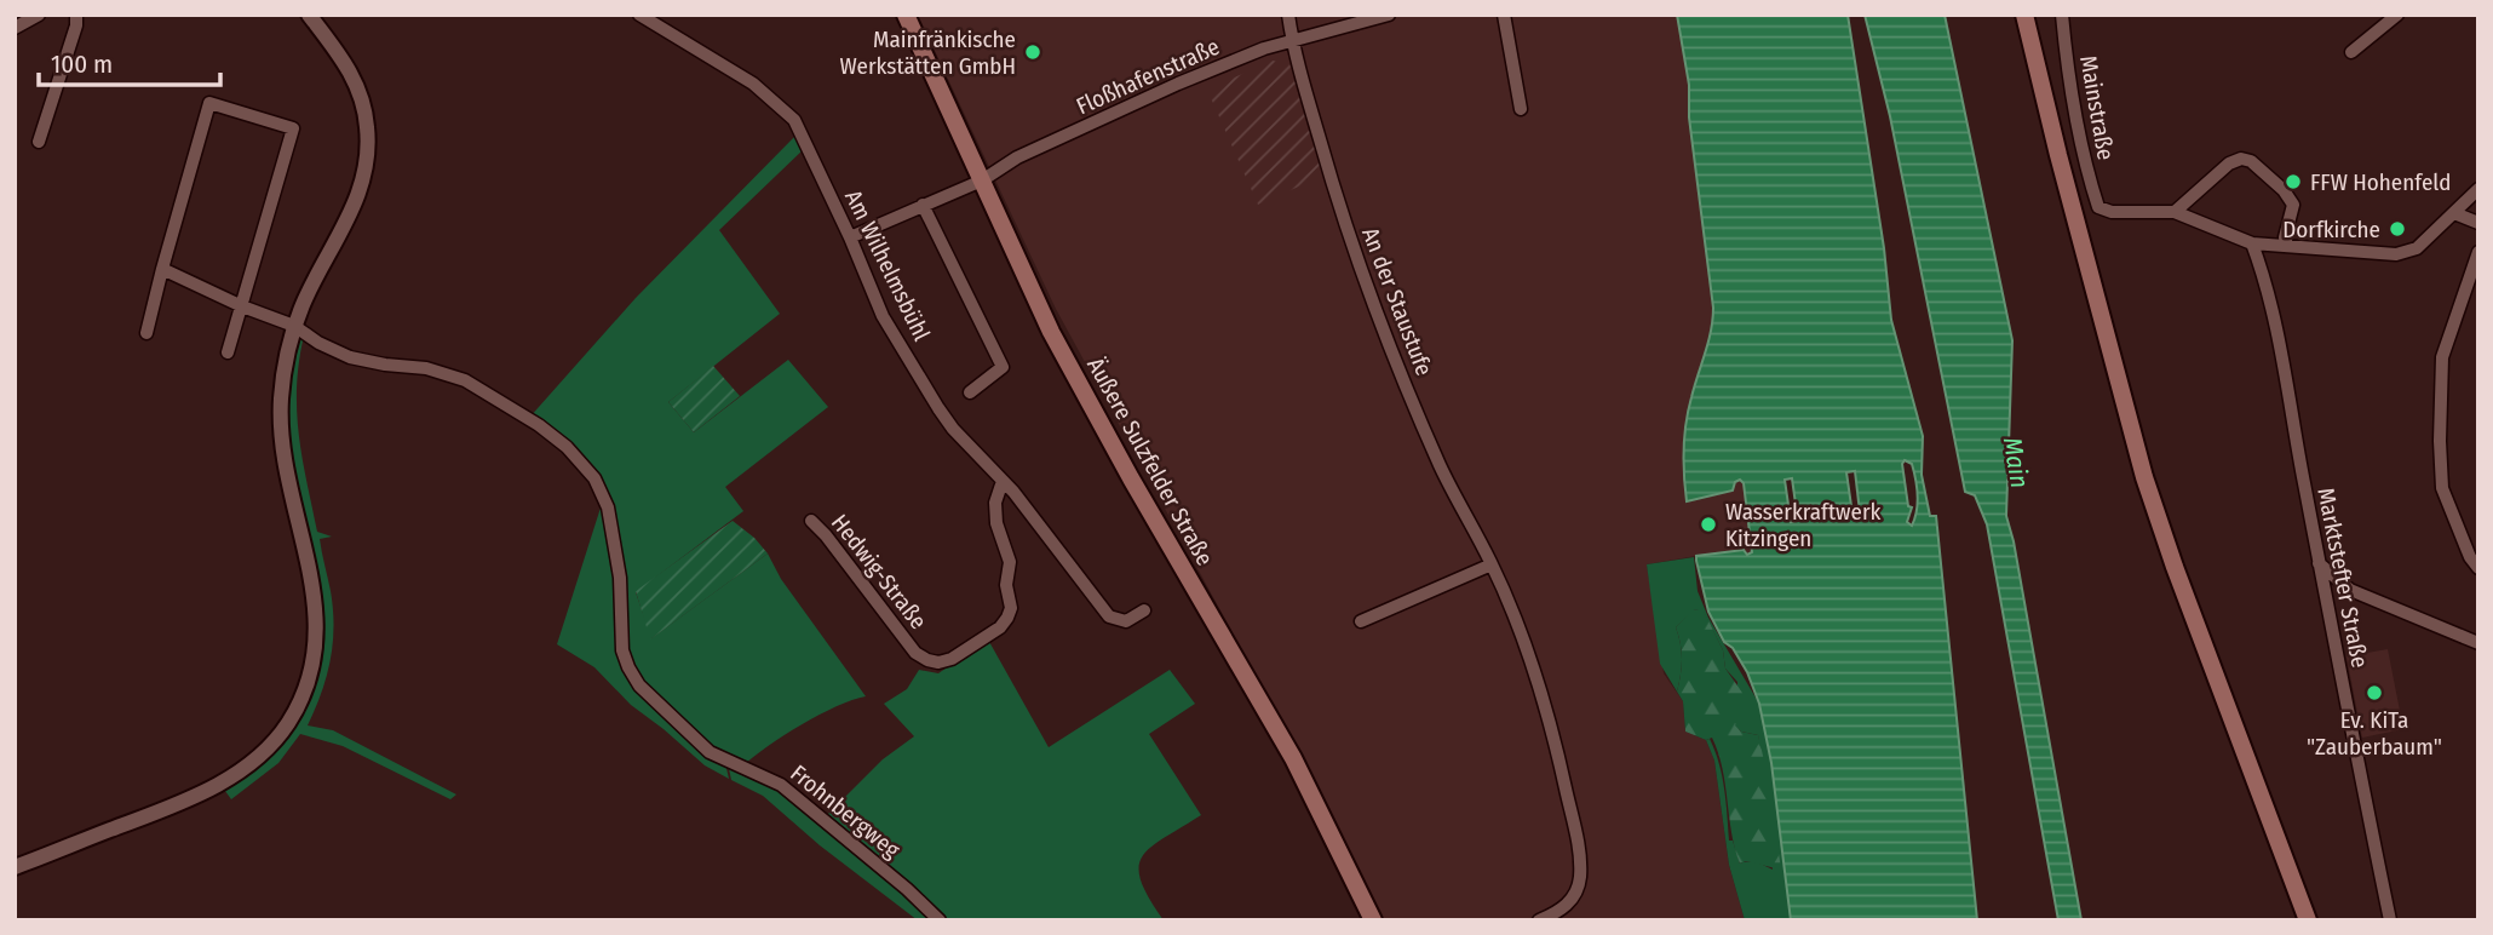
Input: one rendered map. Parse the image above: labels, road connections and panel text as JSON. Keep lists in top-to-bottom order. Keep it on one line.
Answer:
{"streets":{"main road":["Äußere Sulzfelder Straße"],"street":["Floßhafenstraße","Mainstraße","Am Wilhelmsbühl","An der Staustufe","Hedwig-Straße","Marktstefter Straße","Frohnbergweg"]},"crossings":[["Floßhafenstraße","Am Wilhelmsbühl"],["Floßhafenstraße","An der Staustufe"],["Floßhafenstraße","Äußere Sulzfelder Straße"],["Am Wilhelmsbühl","Hedwig-Straße"]],"water":["Main"],"places":["Mainfränkische Werkstätten GmbH","FFW Hohenfeld","Dorfkirche","Wasserkraftwerk Kitzingen","Ev. KiTa \"Zauberbaum\""],"scale_bar":"100 m"}
